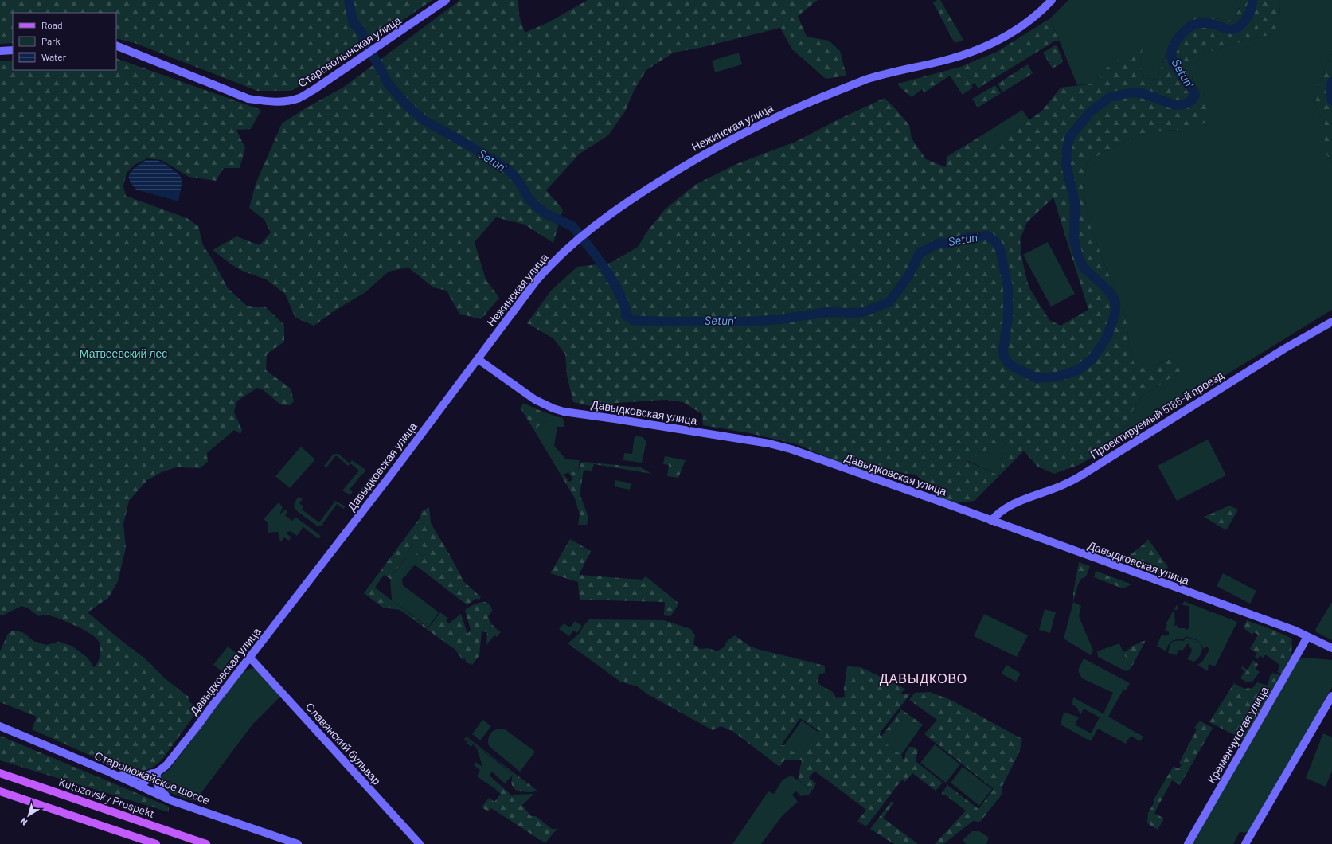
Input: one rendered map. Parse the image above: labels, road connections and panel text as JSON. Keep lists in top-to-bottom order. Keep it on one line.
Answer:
{"streets":{"main road":["Kutuzovsky Prospekt"],"street":["Староволынская улица","Нежинская улица","Давыдковская улица","Проектируемый 5186-й проезд","Кременчугская улица","Славянский бульвар","Староможайское шоссе"]},"crossings":[["Нежинская улица","Давыдковская улица"],["Давыдковская улица","Проектируемый 5186-й проезд"],["Давыдковская улица","Кременчугская улица"],["Давыдковская улица","Славянский бульвар"],["Давыдковская улица","Староможайское шоссе"]],"districts":["ДАВЫДКОВО"],"water":["Setun'"],"parks":["Матвеевский лес"],"legend":["Road","Park","Water"],"north":"bottom left"}
